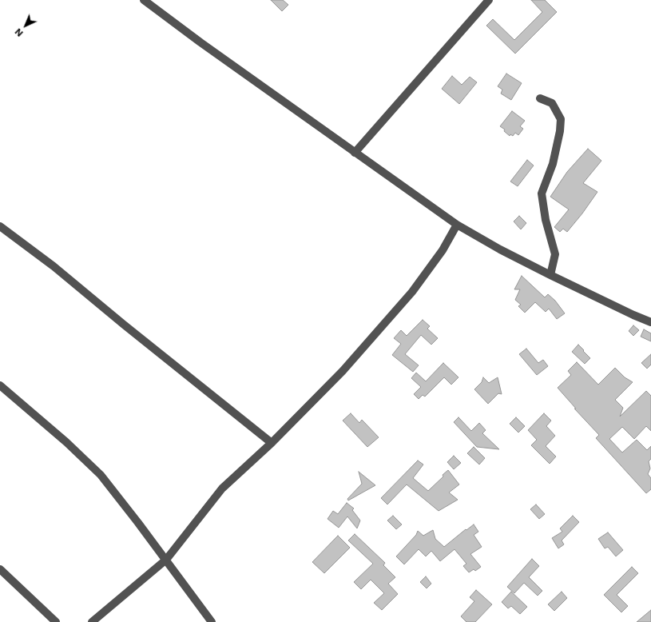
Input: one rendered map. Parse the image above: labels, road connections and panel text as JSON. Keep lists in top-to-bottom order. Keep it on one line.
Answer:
{"north":"bottom left"}
